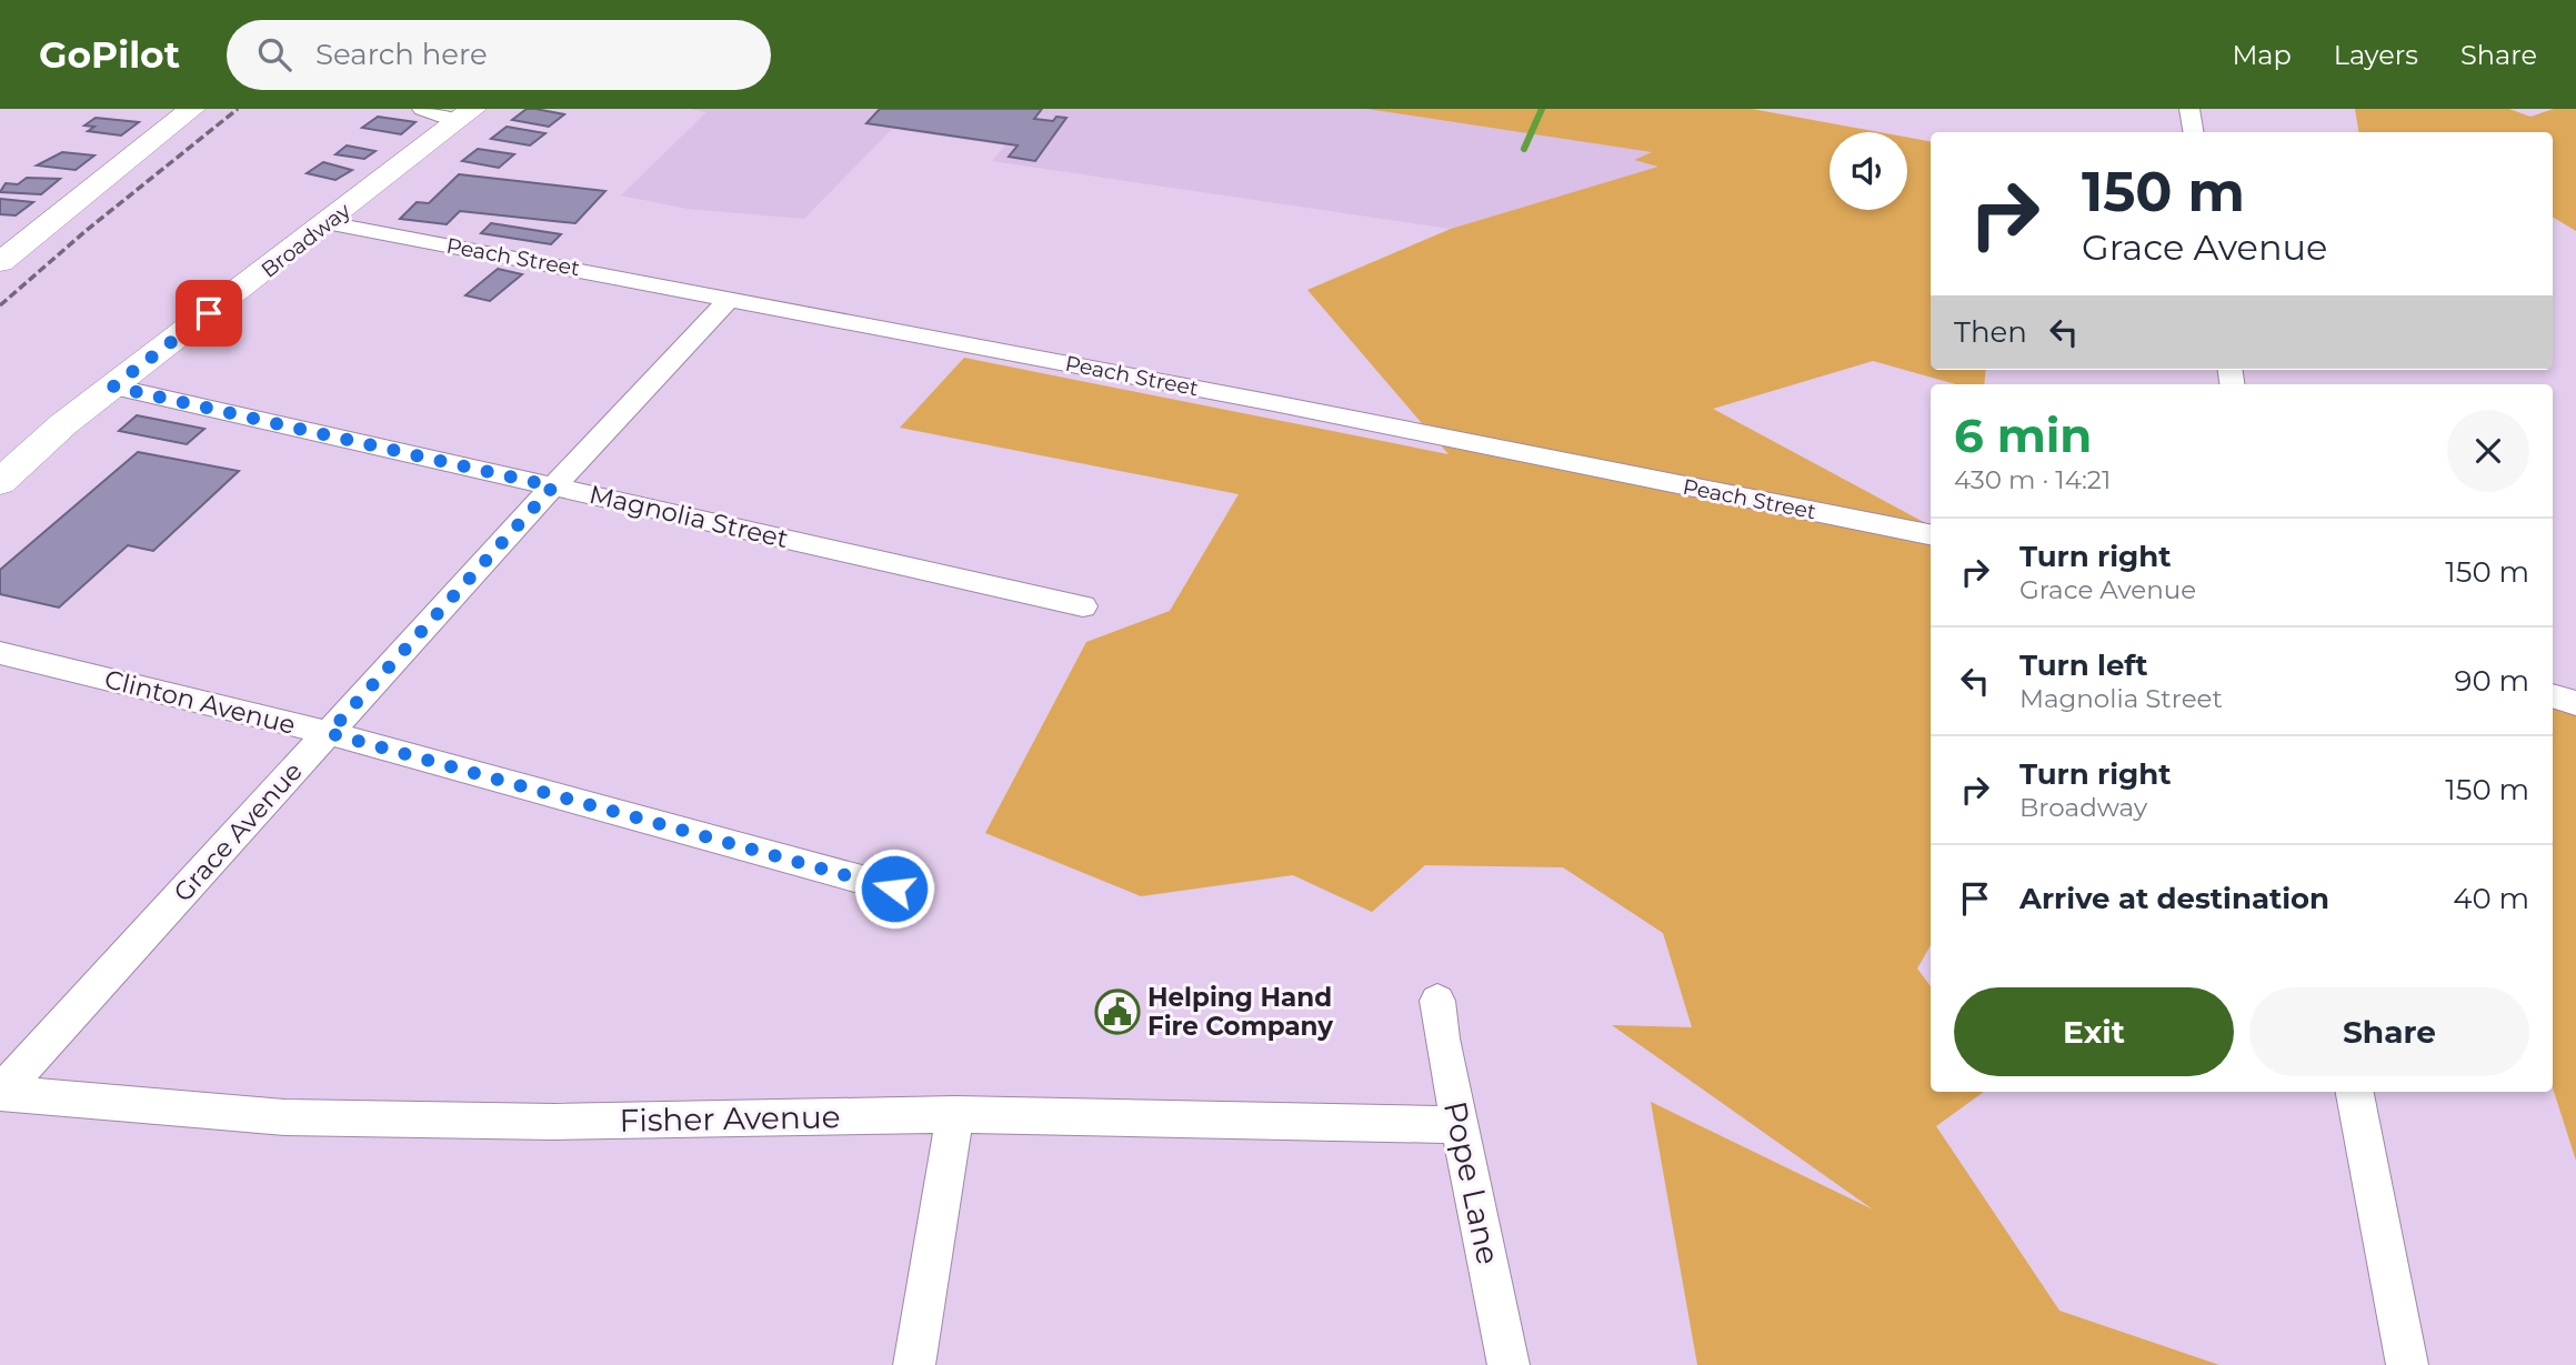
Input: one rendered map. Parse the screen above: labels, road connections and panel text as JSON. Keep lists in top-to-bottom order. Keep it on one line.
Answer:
{"streets":{"main road":["Broadway"],"street":["Peach Street","Magnolia Street","Clinton Avenue","Grace Avenue","Fisher Avenue","Pope Lane"]},"crossings":[["Broadway","Peach Street"],["Broadway","Magnolia Street"],["Peach Street","Grace Avenue"],["Magnolia Street","Grace Avenue"],["Clinton Avenue","Grace Avenue"],["Grace Avenue","Fisher Avenue"],["Fisher Avenue","Pope Lane"]],"places":{"public building":["Helping Hand Fire Company"]},"page":{"header":"GoPilot","search":"Search here","nav":["Map","Layers","Share"],"turn":["150 m","Grace Avenue"],"then":"Then","heading":["6 min","430 m · 14:21"],"list":[{"name":"Turn right","note":"Grace Avenue","value":"150 m"},{"name":"Turn left","note":"Magnolia Street","value":"90 m"},{"name":"Turn right","note":"Broadway","value":"150 m"},{"name":"Arrive at destination","value":"40 m"}],"buttons":["Exit","Share"]}}
